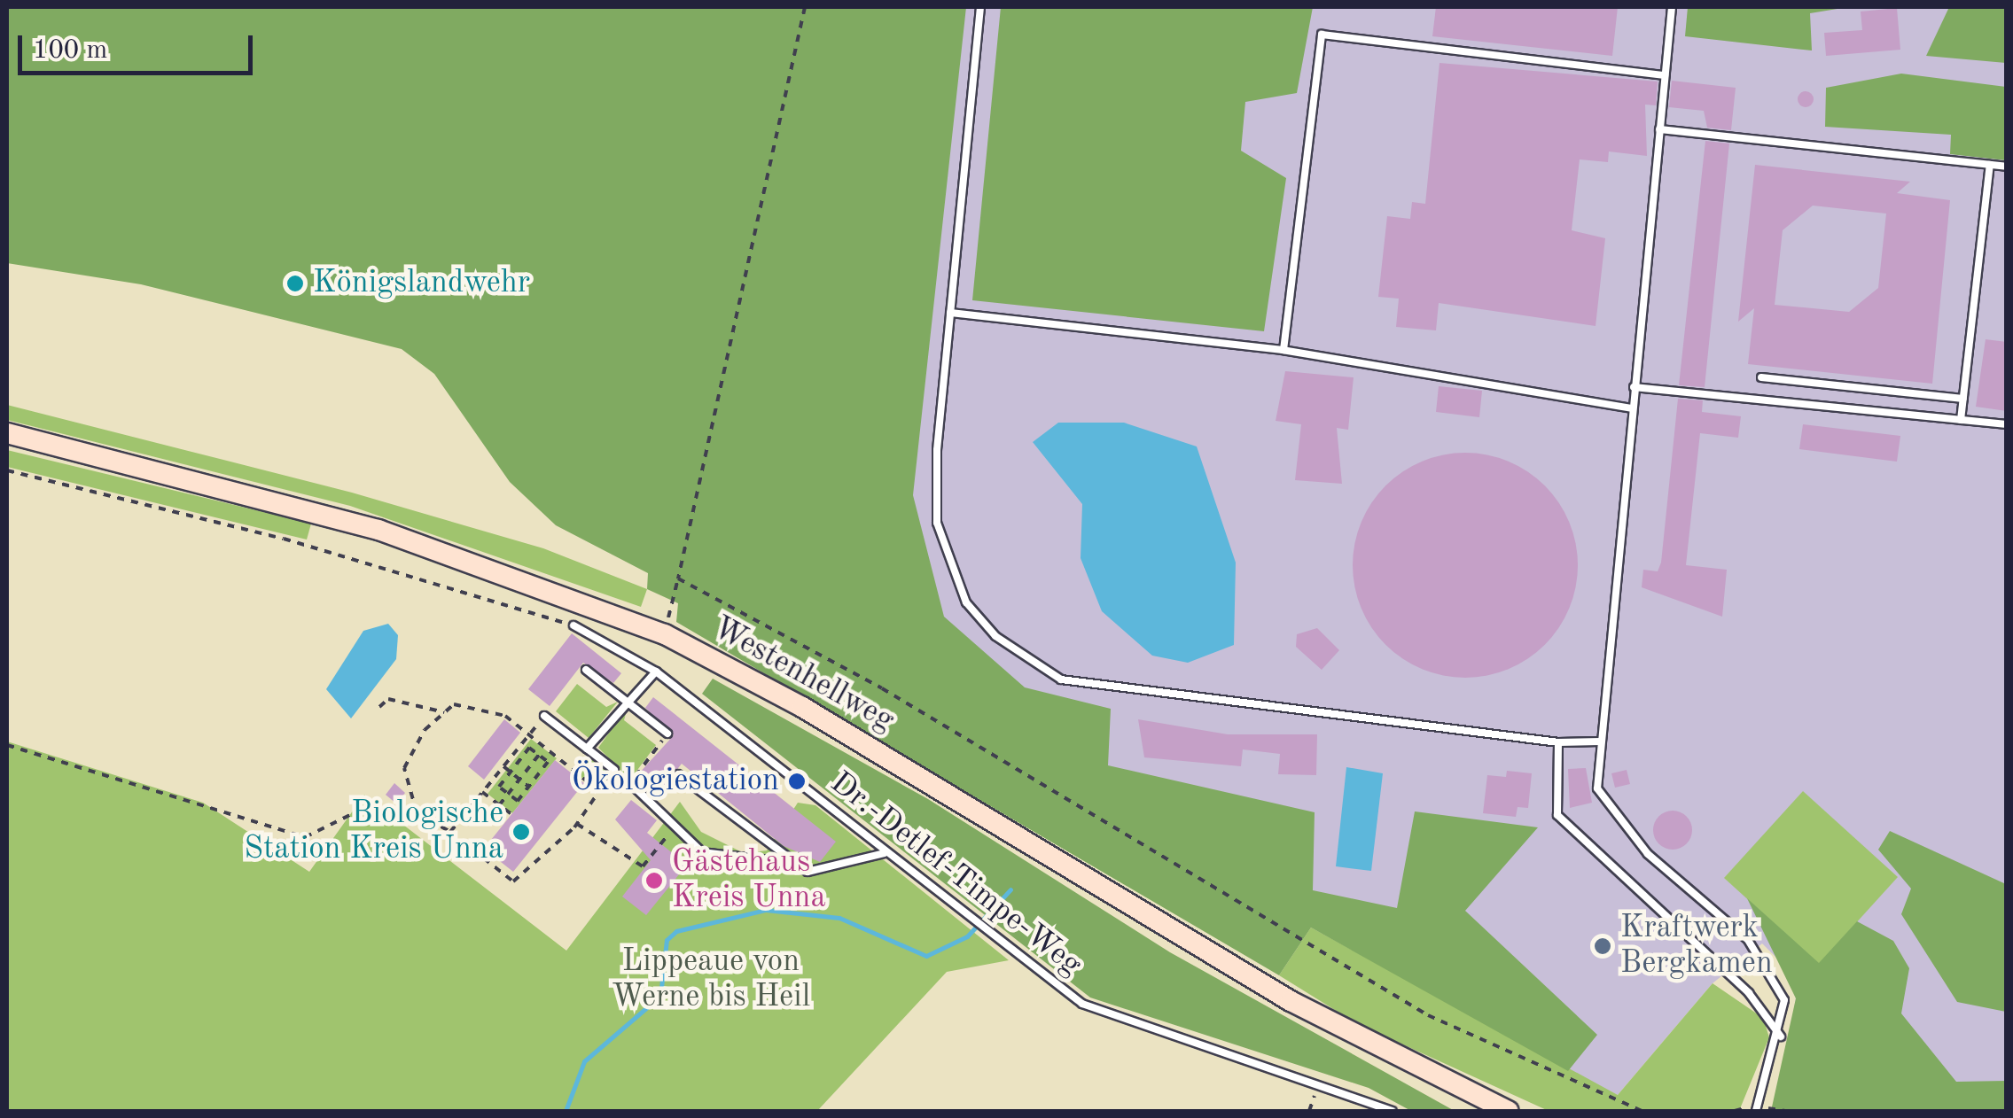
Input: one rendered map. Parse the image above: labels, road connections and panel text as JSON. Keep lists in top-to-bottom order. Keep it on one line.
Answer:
{"streets":{"main road":["Westenhellweg"],"lane":["Dr.-Detlef-Timpe-Weg"]},"parks":["Lippeaue von Werne bis Heil"],"places":["Königslandwehr","Ökologiestation","Biologische Station Kreis Unna","Gästehaus Kreis Unna","Kraftwerk Bergkamen"],"scale_bar":"100 m"}
